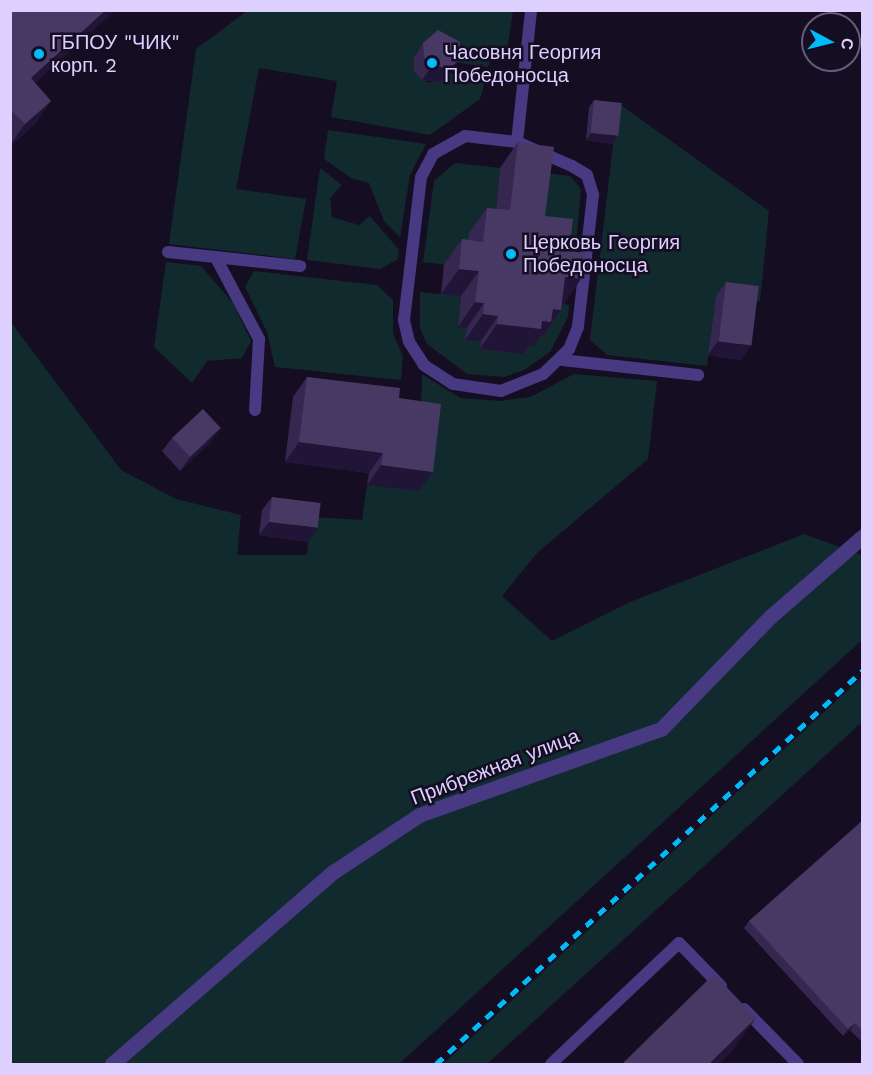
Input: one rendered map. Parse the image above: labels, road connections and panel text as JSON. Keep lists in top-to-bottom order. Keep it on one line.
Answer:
{"streets":{"street":["Прибрежная улица"]},"places":["ГБПОУ \"ЧИК\" корп. 2","Часовня Георгия Победоносца","Церковь Георгия Победоносца"],"north":"right"}
